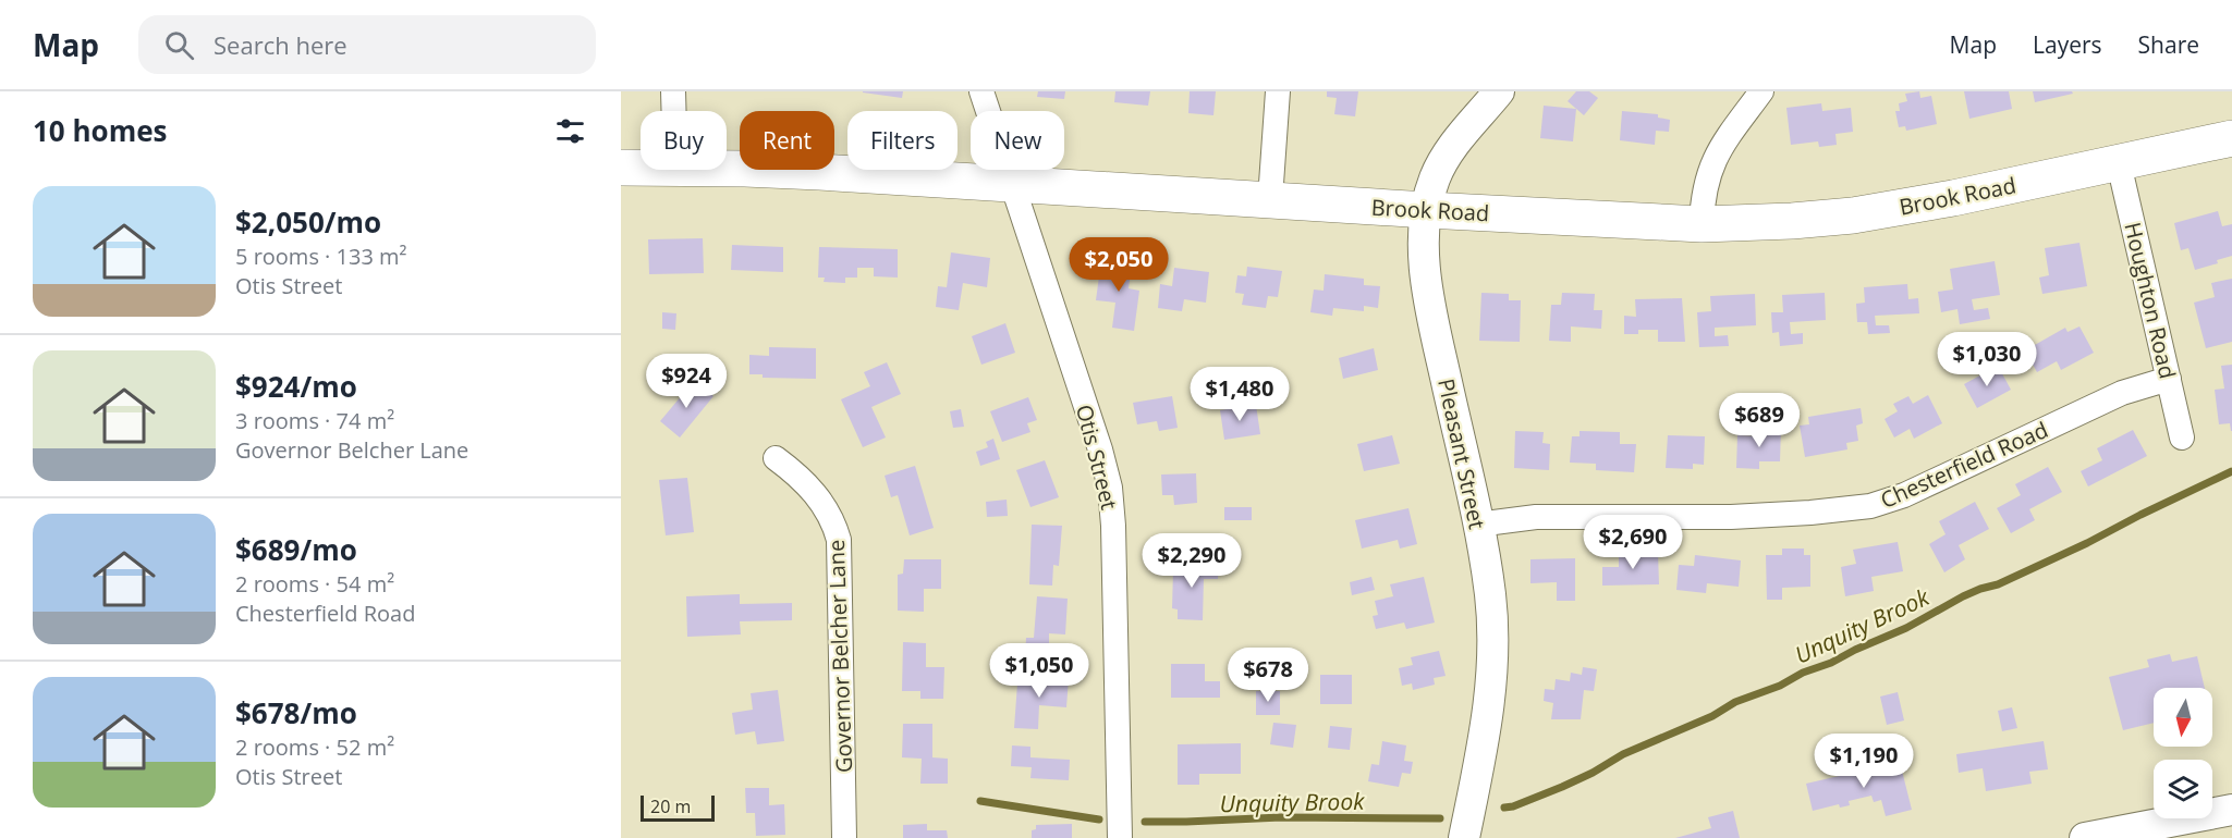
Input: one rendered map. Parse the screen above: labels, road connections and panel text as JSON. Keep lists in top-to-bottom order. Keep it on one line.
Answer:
{"streets":{"main road":["Brook Road"],"street":["Houghton Road","Pleasant Street","Otis Street","Chesterfield Road","Governor Belcher Lane"]},"crossings":[["Brook Road","Houghton Road"],["Brook Road","Pleasant Street"],["Brook Road","Otis Street"],["Houghton Road","Chesterfield Road"],["Pleasant Street","Chesterfield Road"]],"water":["Unquity Brook"],"scale_bar":"20 m","north":"bottom","page":{"header":"Map","search":"Search here","nav":["Map","Layers","Share"],"heading":"10 homes","chip":["Buy","Rent","Filters","New"],"list":[{"name":"$2,050/mo","note":"5 rooms · 133 m² · Otis Street"},{"name":"$924/mo","note":"3 rooms · 74 m² · Governor Belcher Lane"},{"name":"$689/mo","note":"2 rooms · 54 m² · Chesterfield Road"},{"name":"$678/mo","note":"2 rooms · 52 m² · Otis Street"}],"price":["$2,050","$1,030","$924","$1,480","$689","$2,690","$2,290","$1,050","$678","$1,190"],"scale":"20 m"}}
